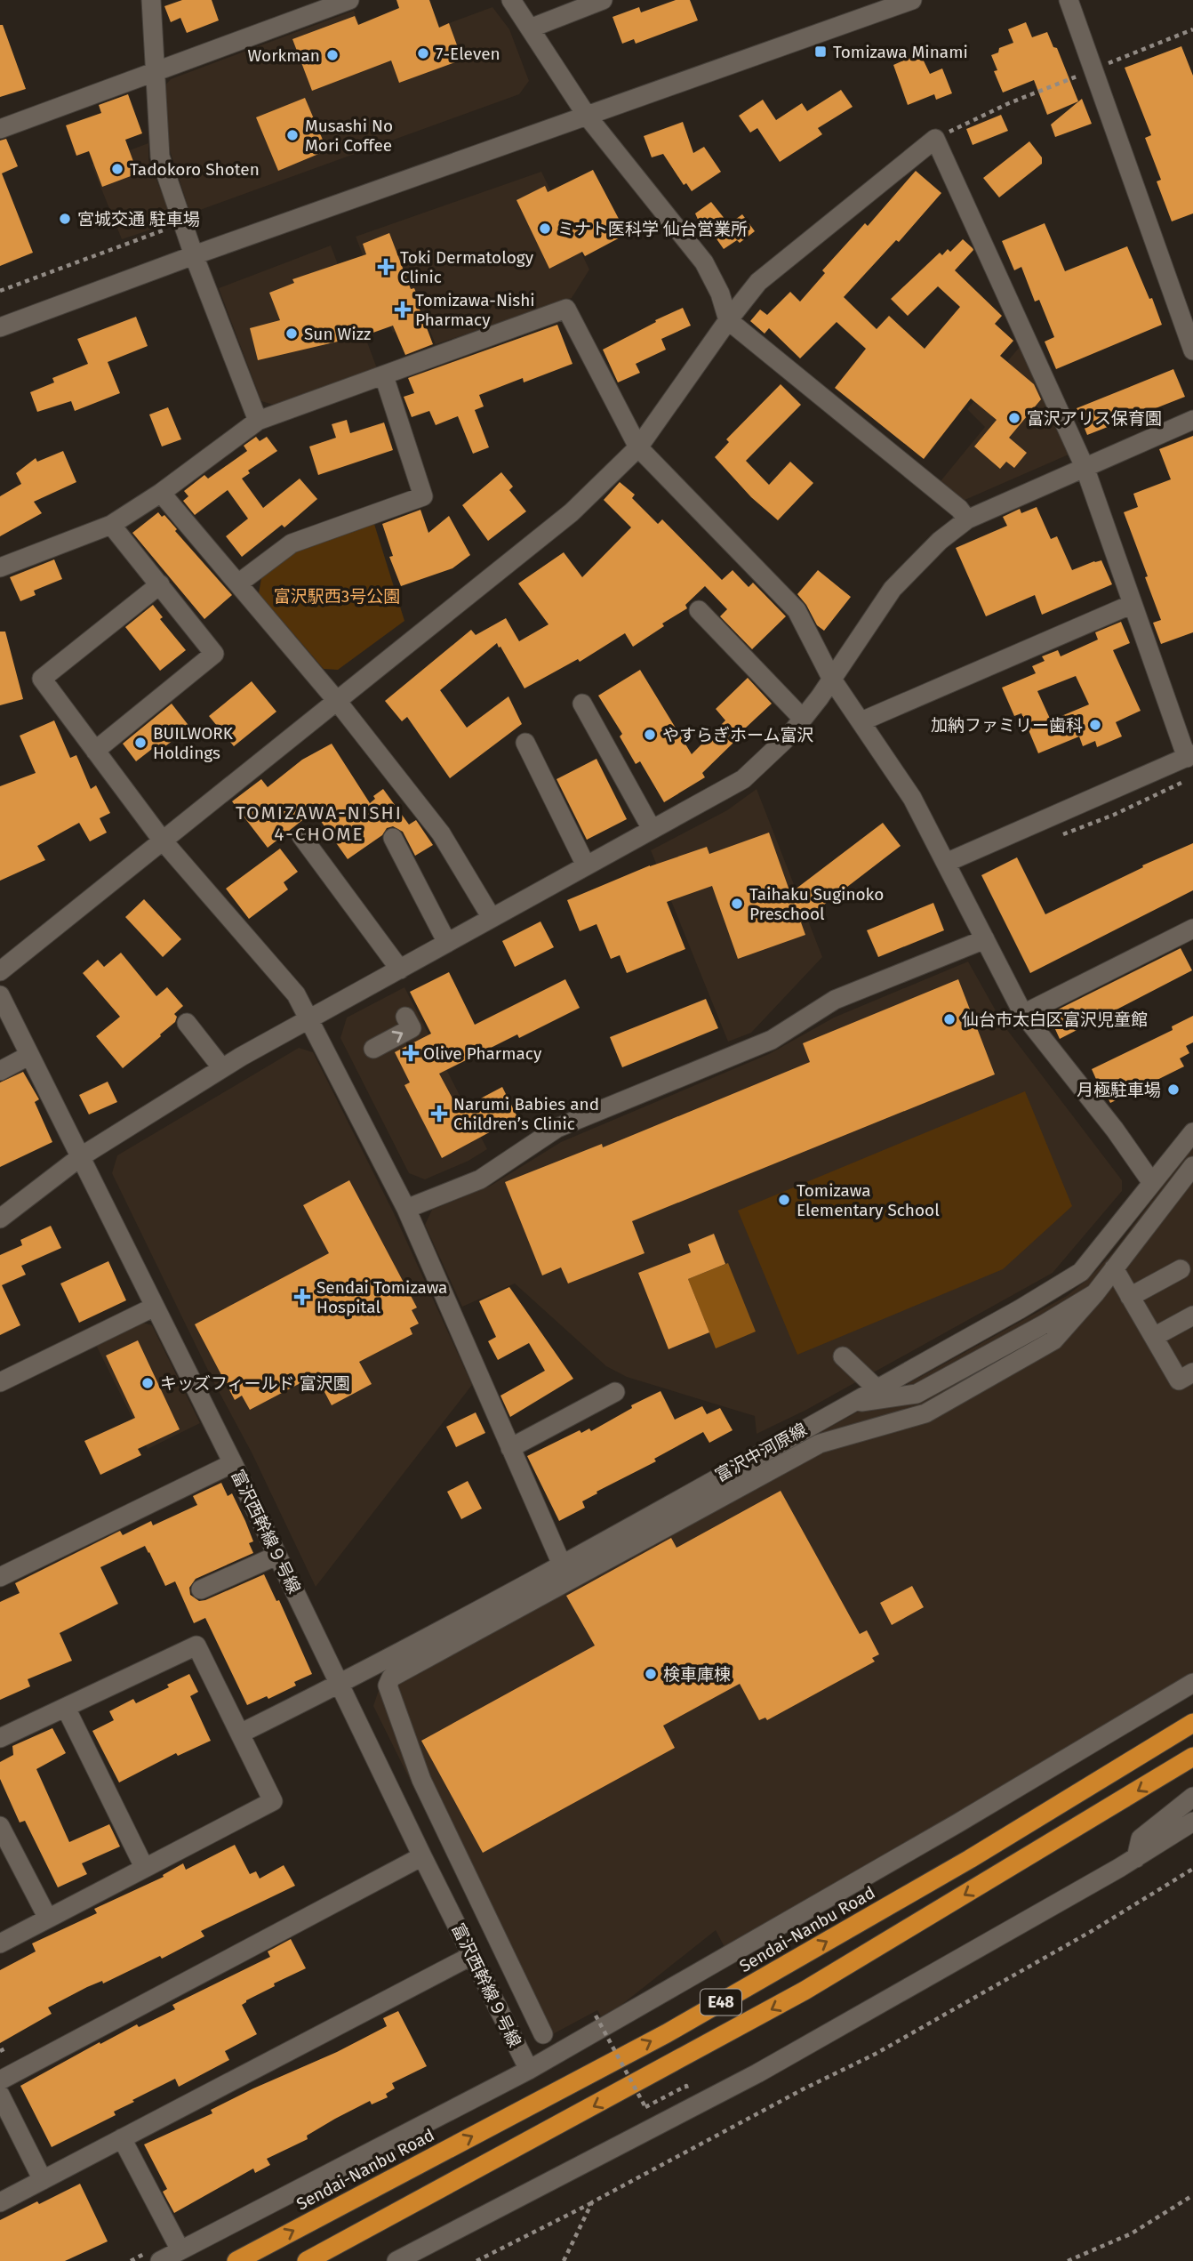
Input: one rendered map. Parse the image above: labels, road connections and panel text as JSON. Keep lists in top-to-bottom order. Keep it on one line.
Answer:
{"streets":{"highway":["Sendai-Nanbu Road","E48"],"street":["富沢中河原線","富沢西幹線９号線"]},"crossings":[["富沢中河原線","富沢西幹線９号線"]],"districts":["TOMIZAWA-NISHI 4-CHOME"],"parks":["富沢駅西3号公園"],"places":{"transit":["Tomizawa Minami"],"other":["7-Eleven","Workman","Musashi No Mori Coffee","Tadokoro Shoten","宮城交通 駐車場","ミナト医科学 仙台営業所","Sun Wizz","富沢アリス保育園","加納ファミリー歯科","やすらぎホーム富沢","BUILWORK Holdings","Taihaku Suginoko Preschool","仙台市太白区富沢児童館","月極駐車場","Tomizawa Elementary School","キッズフィールド 富沢園","検車庫棟"],"health":["Toki Dermatology Clinic","Tomizawa-Nishi Pharmacy","Olive Pharmacy","Narumi Babies and Children’s Clinic","Sendai Tomizawa Hospital"]}}
